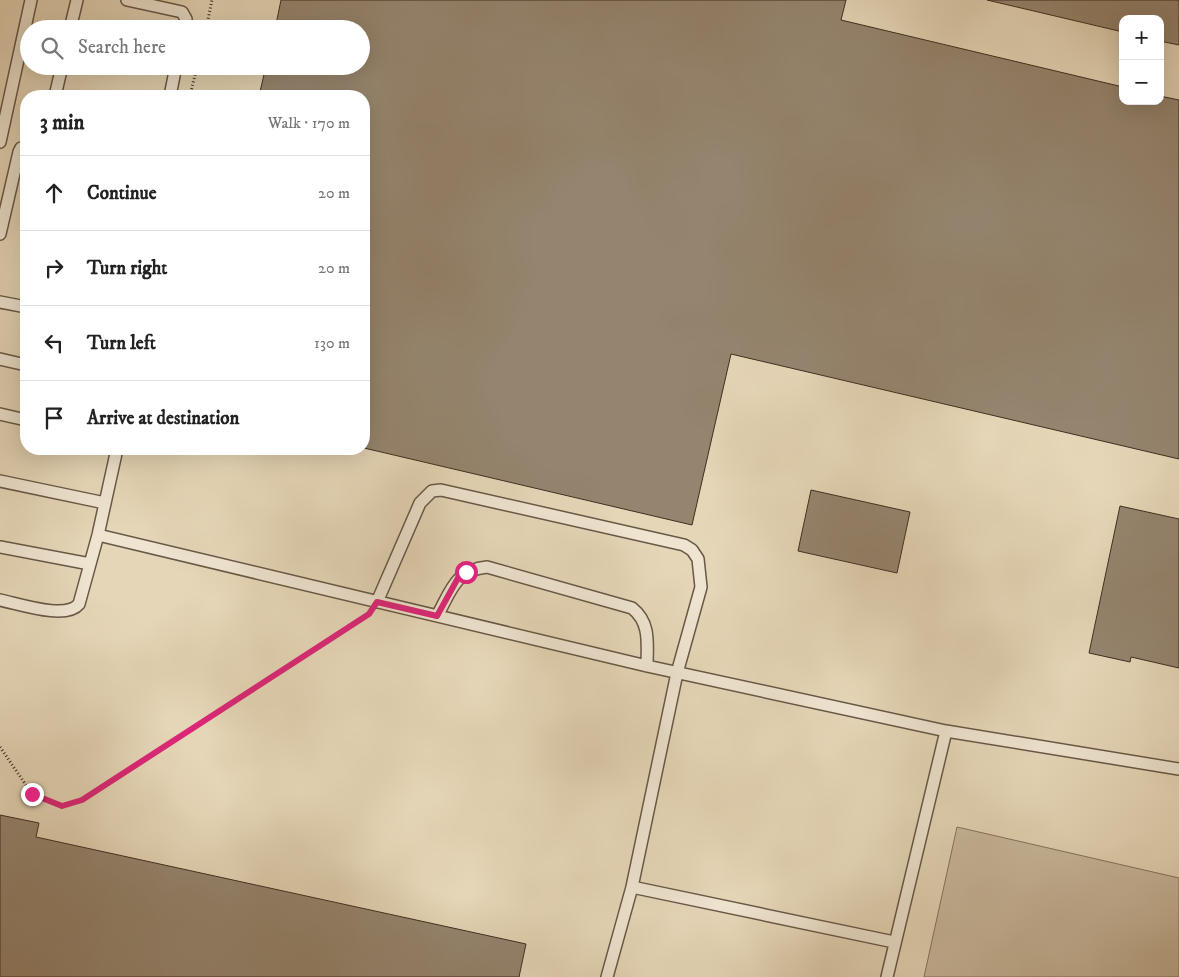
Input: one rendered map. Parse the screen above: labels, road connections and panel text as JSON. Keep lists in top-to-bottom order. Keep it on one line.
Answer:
{"page":{"map_buttons":["+","−"],"search":"Search here","heading":["3 min","Walk · 170 m"],"list":[["Continue","20 m"],["Turn right","20 m"],["Turn left","130 m"],"Arrive at destination"]}}
